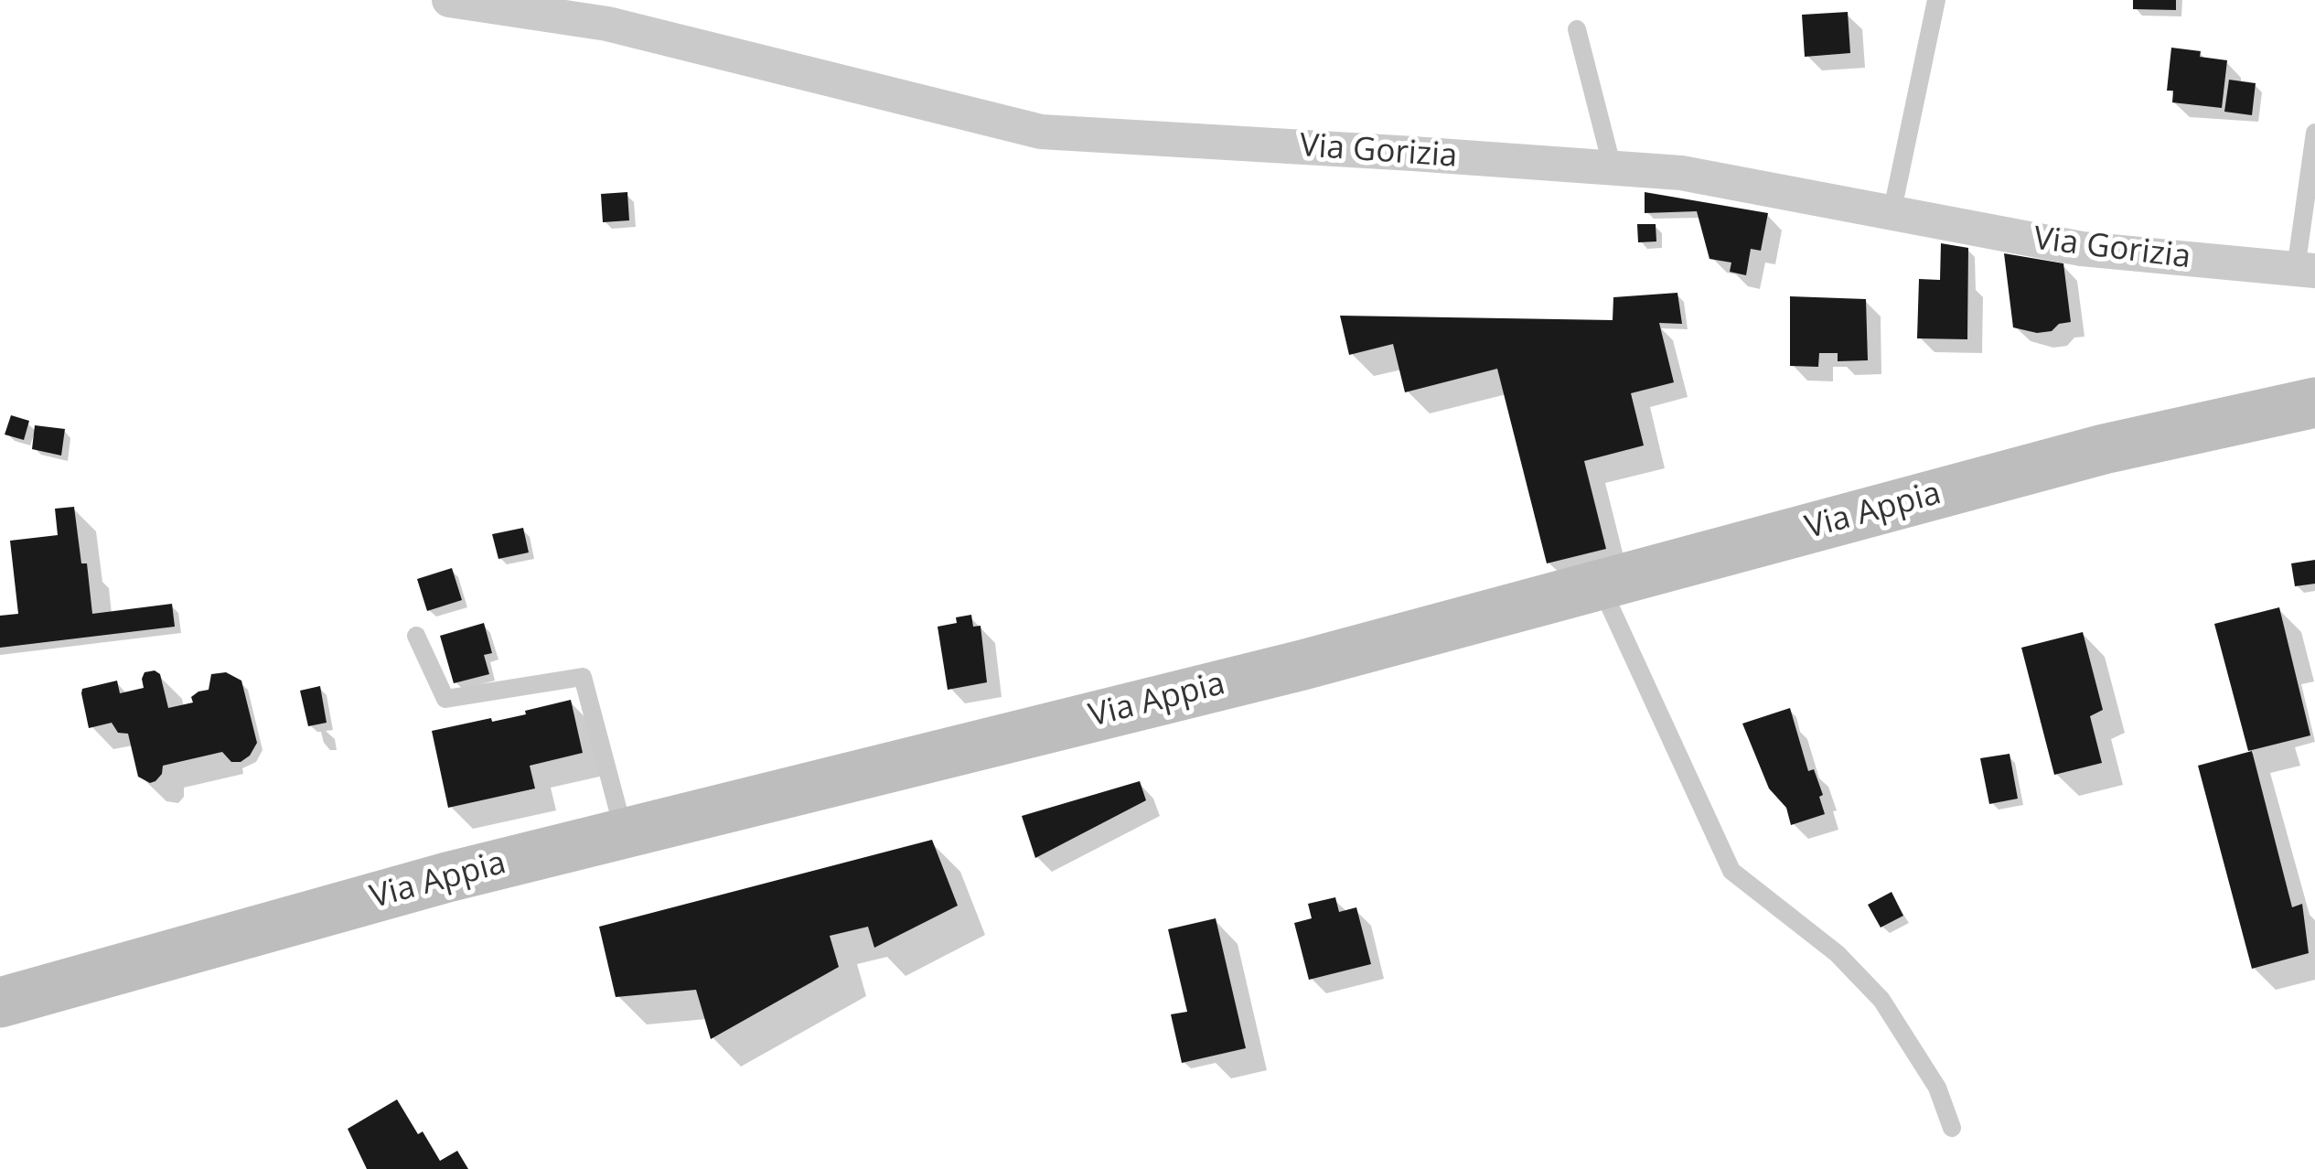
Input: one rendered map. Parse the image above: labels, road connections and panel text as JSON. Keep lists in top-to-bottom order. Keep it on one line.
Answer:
{"streets":{"main road":["Via Appia"],"street":["Via Gorizia"]}}
